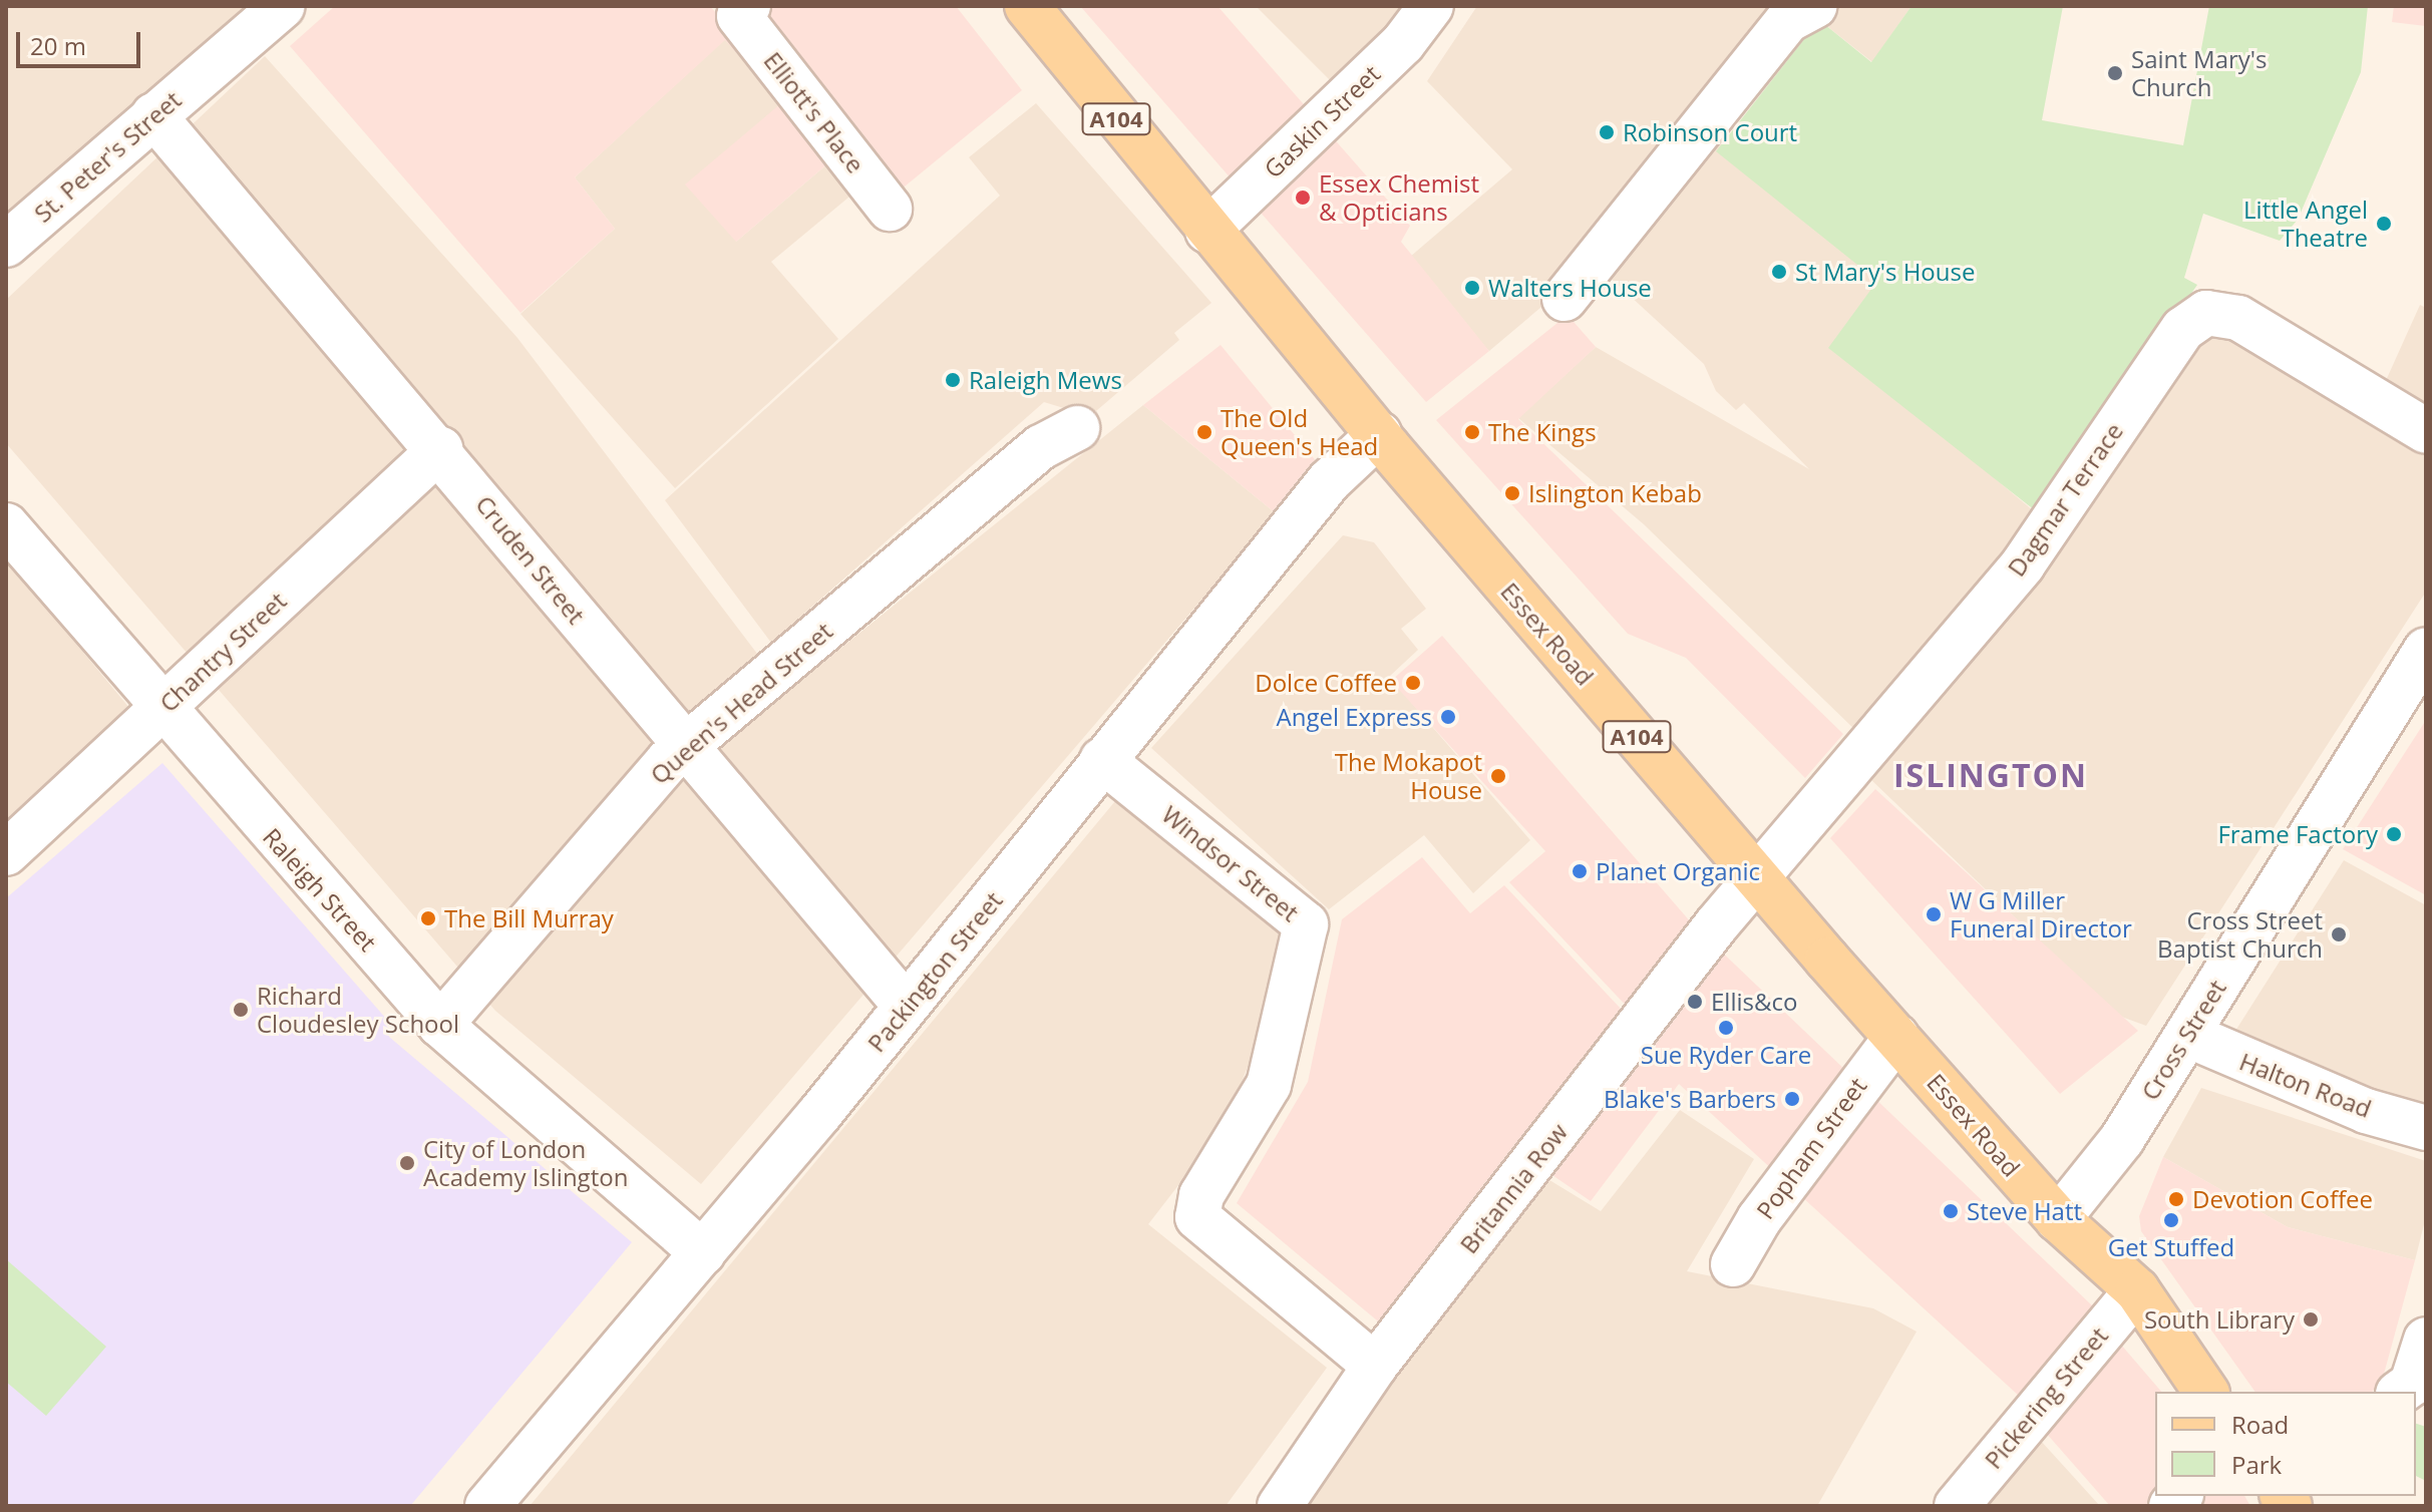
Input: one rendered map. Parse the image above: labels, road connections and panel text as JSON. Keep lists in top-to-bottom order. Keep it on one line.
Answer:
{"streets":{"main road":["A104","Essex Road"],"street":["Elliott's Place","Gaskin Street","St. Peter's Street","Dagmar Terrace","Cruden Street","Chantry Street","Queen's Head Street","Windsor Street","Raleigh Street","Packington Street","Cross Street","Halton Road","Popham Street","Britannia Row","Pickering Street"]},"crossings":[["Gaskin Street","Essex Road"],["St. Peter's Street","Cruden Street"],["Dagmar Terrace","Essex Road"],["Dagmar Terrace","Britannia Row"],["Cruden Street","Chantry Street"],["Cruden Street","Queen's Head Street"],["Cruden Street","Packington Street"],["Essex Road","Packington Street"],["Essex Road","Cross Street"],["Essex Road","Popham Street"],["Essex Road","Britannia Row"],["Essex Road","Pickering Street"],["Chantry Street","Raleigh Street"],["Queen's Head Street","Raleigh Street"],["Windsor Street","Packington Street"],["Windsor Street","Britannia Row"],["Raleigh Street","Packington Street"],["Cross Street","Halton Road"]],"districts":["ISLINGTON"],"places":["Saint Mary's Church","Robinson Court","Essex Chemist & Opticians","Little Angel Theatre","St Mary's House","Walters House","Raleigh Mews","The Old Queen's Head","The Kings","Islington Kebab","Dolce Coffee","Angel Express","The Mokapot House","Frame Factory","Planet Organic","W G Miller Funeral Director","The Bill Murray","Cross Street Baptist Church","Ellis&co","Richard Cloudesley School","Sue Ryder Care","Blake's Barbers","City of London Academy Islington","Devotion Coffee","Steve Hatt","Get Stuffed","South Library"],"legend":["Road","Park"],"scale_bar":"20 m"}
